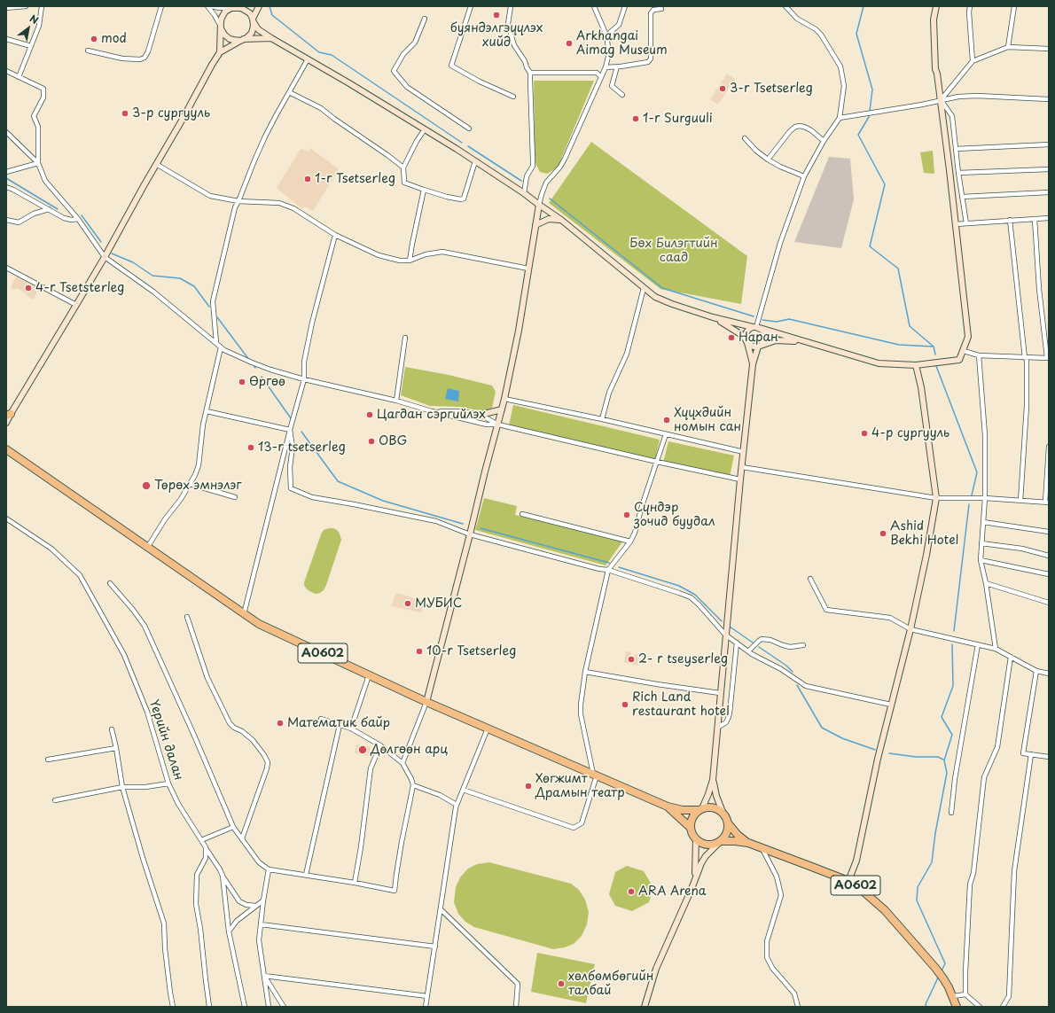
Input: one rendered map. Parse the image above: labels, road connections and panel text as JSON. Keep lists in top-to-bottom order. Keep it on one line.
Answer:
{"streets":{"highway":["A0602"],"street":["Үерийн далан"]},"parks":["Бөх Билэгтийн саад"],"places":["буяндэлгэүүлэх хийд","mod","Arkhangai Aimag Museum","3-r Tsetserleg","3-р сургууль","1-r Surguuli","1-r Tsetserleg","4-r Tsetsterleg","Наран","Өргөө","Цагдан сэргийлэх","Хүүхдийн номын сан","4-р сургууль","OBG","13-r tsetserleg","Төрөх эмнэлэг","Сүндэр зочид буудал","Ashid Bekhi Hotel","МУБИС","10-r Tsetserleg","2- r tseyserleg","Rich Land restaurant hotel","Математик байр","Дөлгөөн арц","Хөгжимт Драмын театр","ARA Arena","хөлбөмбөгийн талбай"],"north":"top right"}
